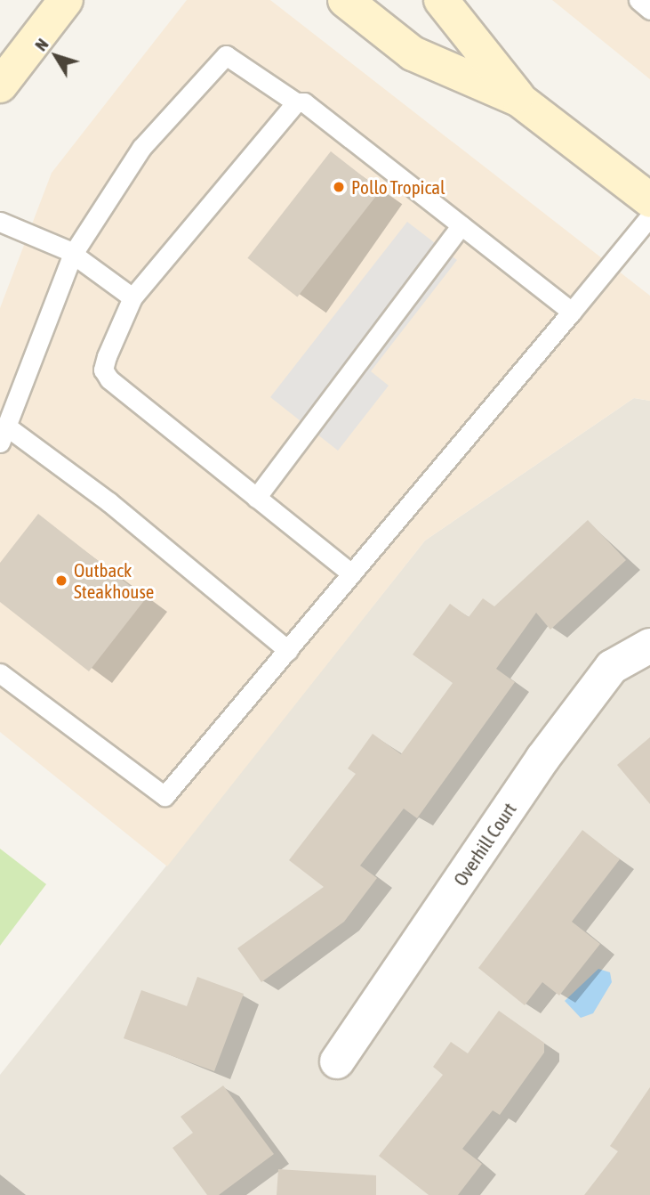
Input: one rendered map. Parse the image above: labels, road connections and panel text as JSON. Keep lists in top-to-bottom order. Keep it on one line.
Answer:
{"streets":{"street":["Overhill Court"]},"places":["Pollo Tropical","Outback Steakhouse"],"north":"top left"}
